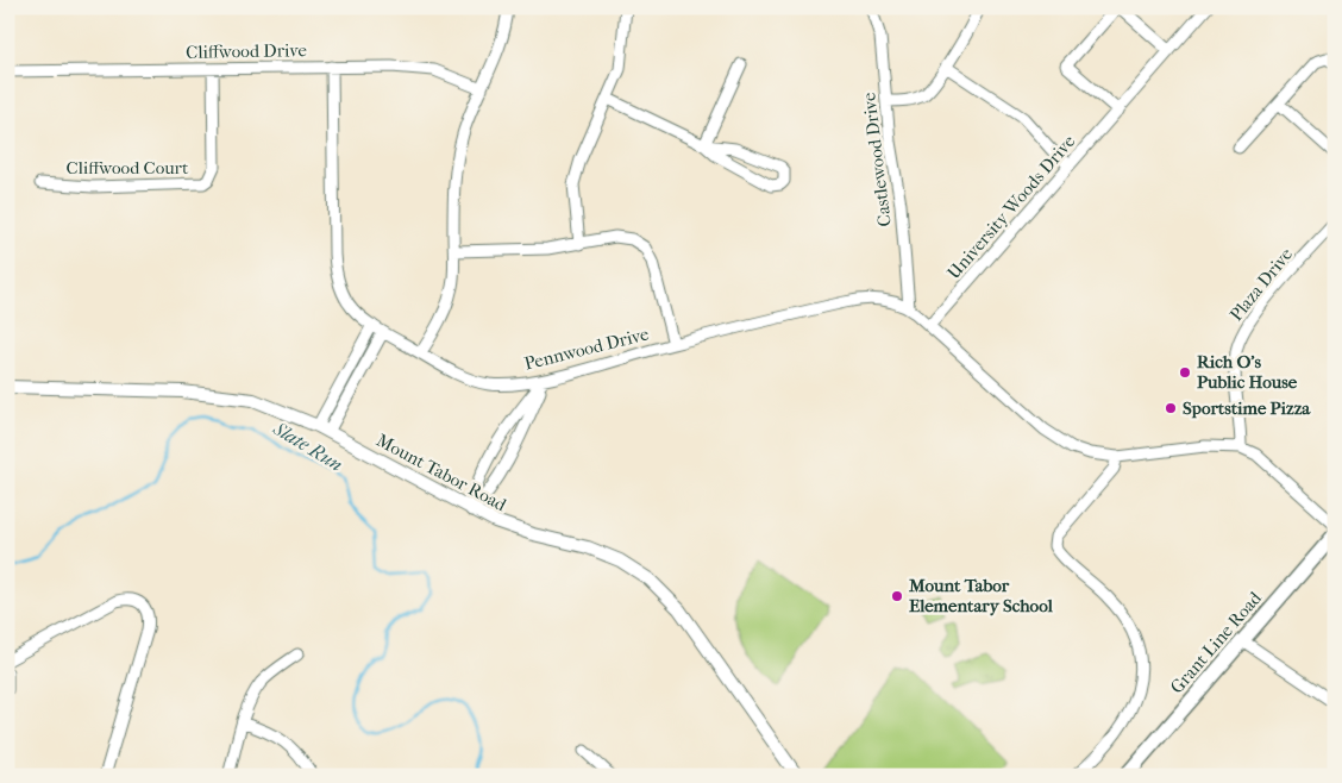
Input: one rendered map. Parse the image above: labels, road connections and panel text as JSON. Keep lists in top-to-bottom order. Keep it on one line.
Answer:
{"streets":{"main road":["Grant Line Road"],"street":["Cliffwood Drive","Castlewood Drive","Cliffwood Court","University Woods Drive","Plaza Drive","Pennwood Drive","Mount Tabor Road"]},"crossings":[["Cliffwood Drive","Cliffwood Court"],["Cliffwood Drive","Pennwood Drive"],["Castlewood Drive","Pennwood Drive"],["University Woods Drive","Pennwood Drive"]],"water":["Slate Run"],"places":["Rich O's Public House","Sportstime Pizza","Mount Tabor Elementary School"]}
